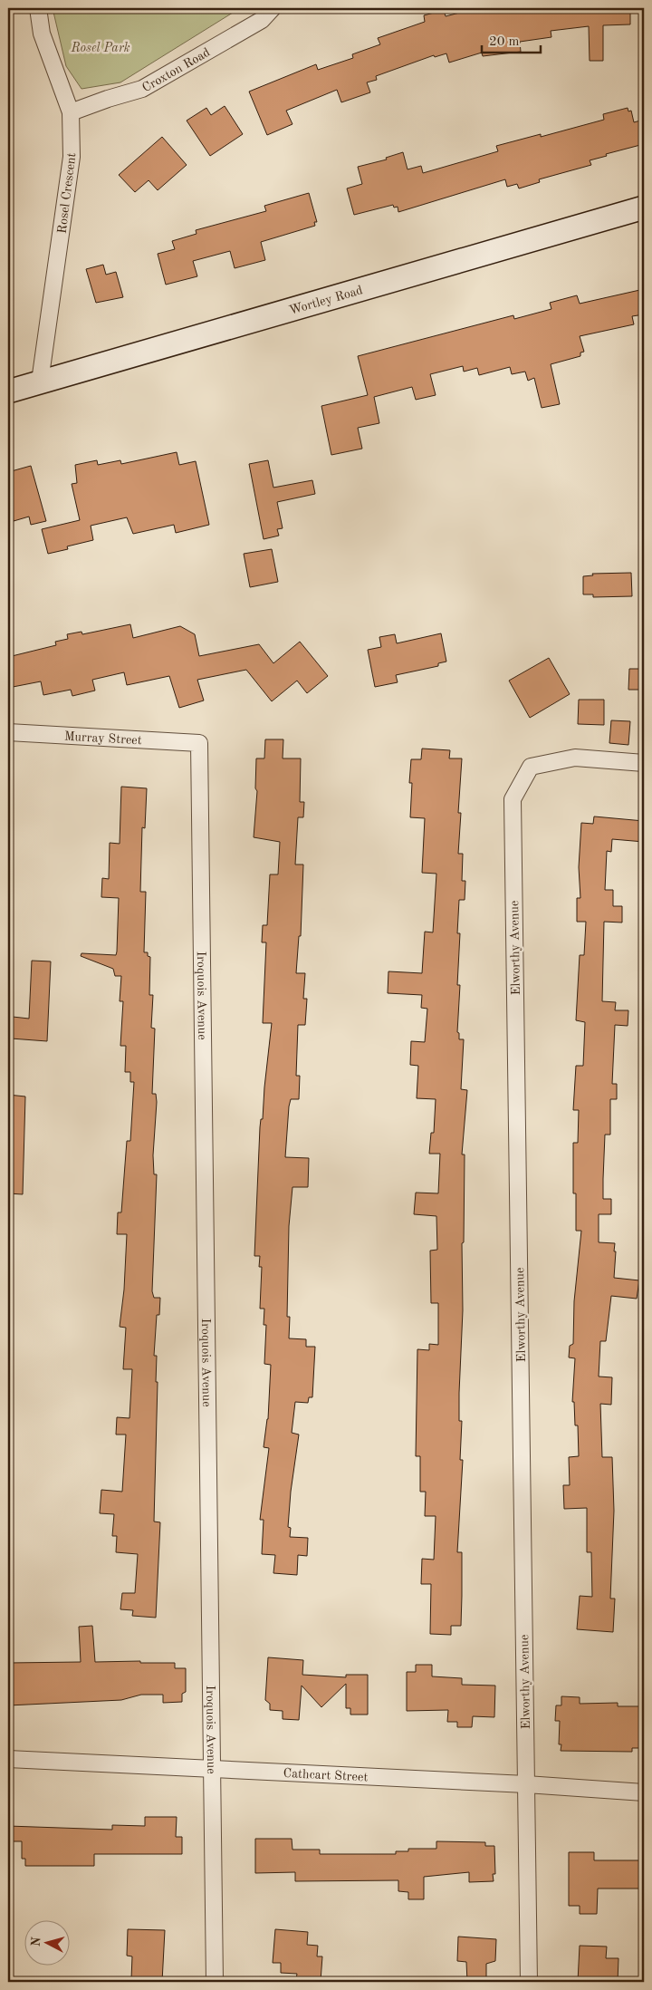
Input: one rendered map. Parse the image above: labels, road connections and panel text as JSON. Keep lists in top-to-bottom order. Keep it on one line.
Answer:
{"streets":{"street":["Croxton Road","Rosel Crescent","Wortley Road","Murray Street","Elworthy Avenue","Iroquois Avenue","Cathcart Street"]},"crossings":[["Croxton Road","Rosel Crescent"],["Rosel Crescent","Wortley Road"],["Murray Street","Iroquois Avenue"],["Elworthy Avenue","Cathcart Street"],["Iroquois Avenue","Cathcart Street"]],"parks":["Rosel Park"],"scale_bar":"20 m","north":"left"}
